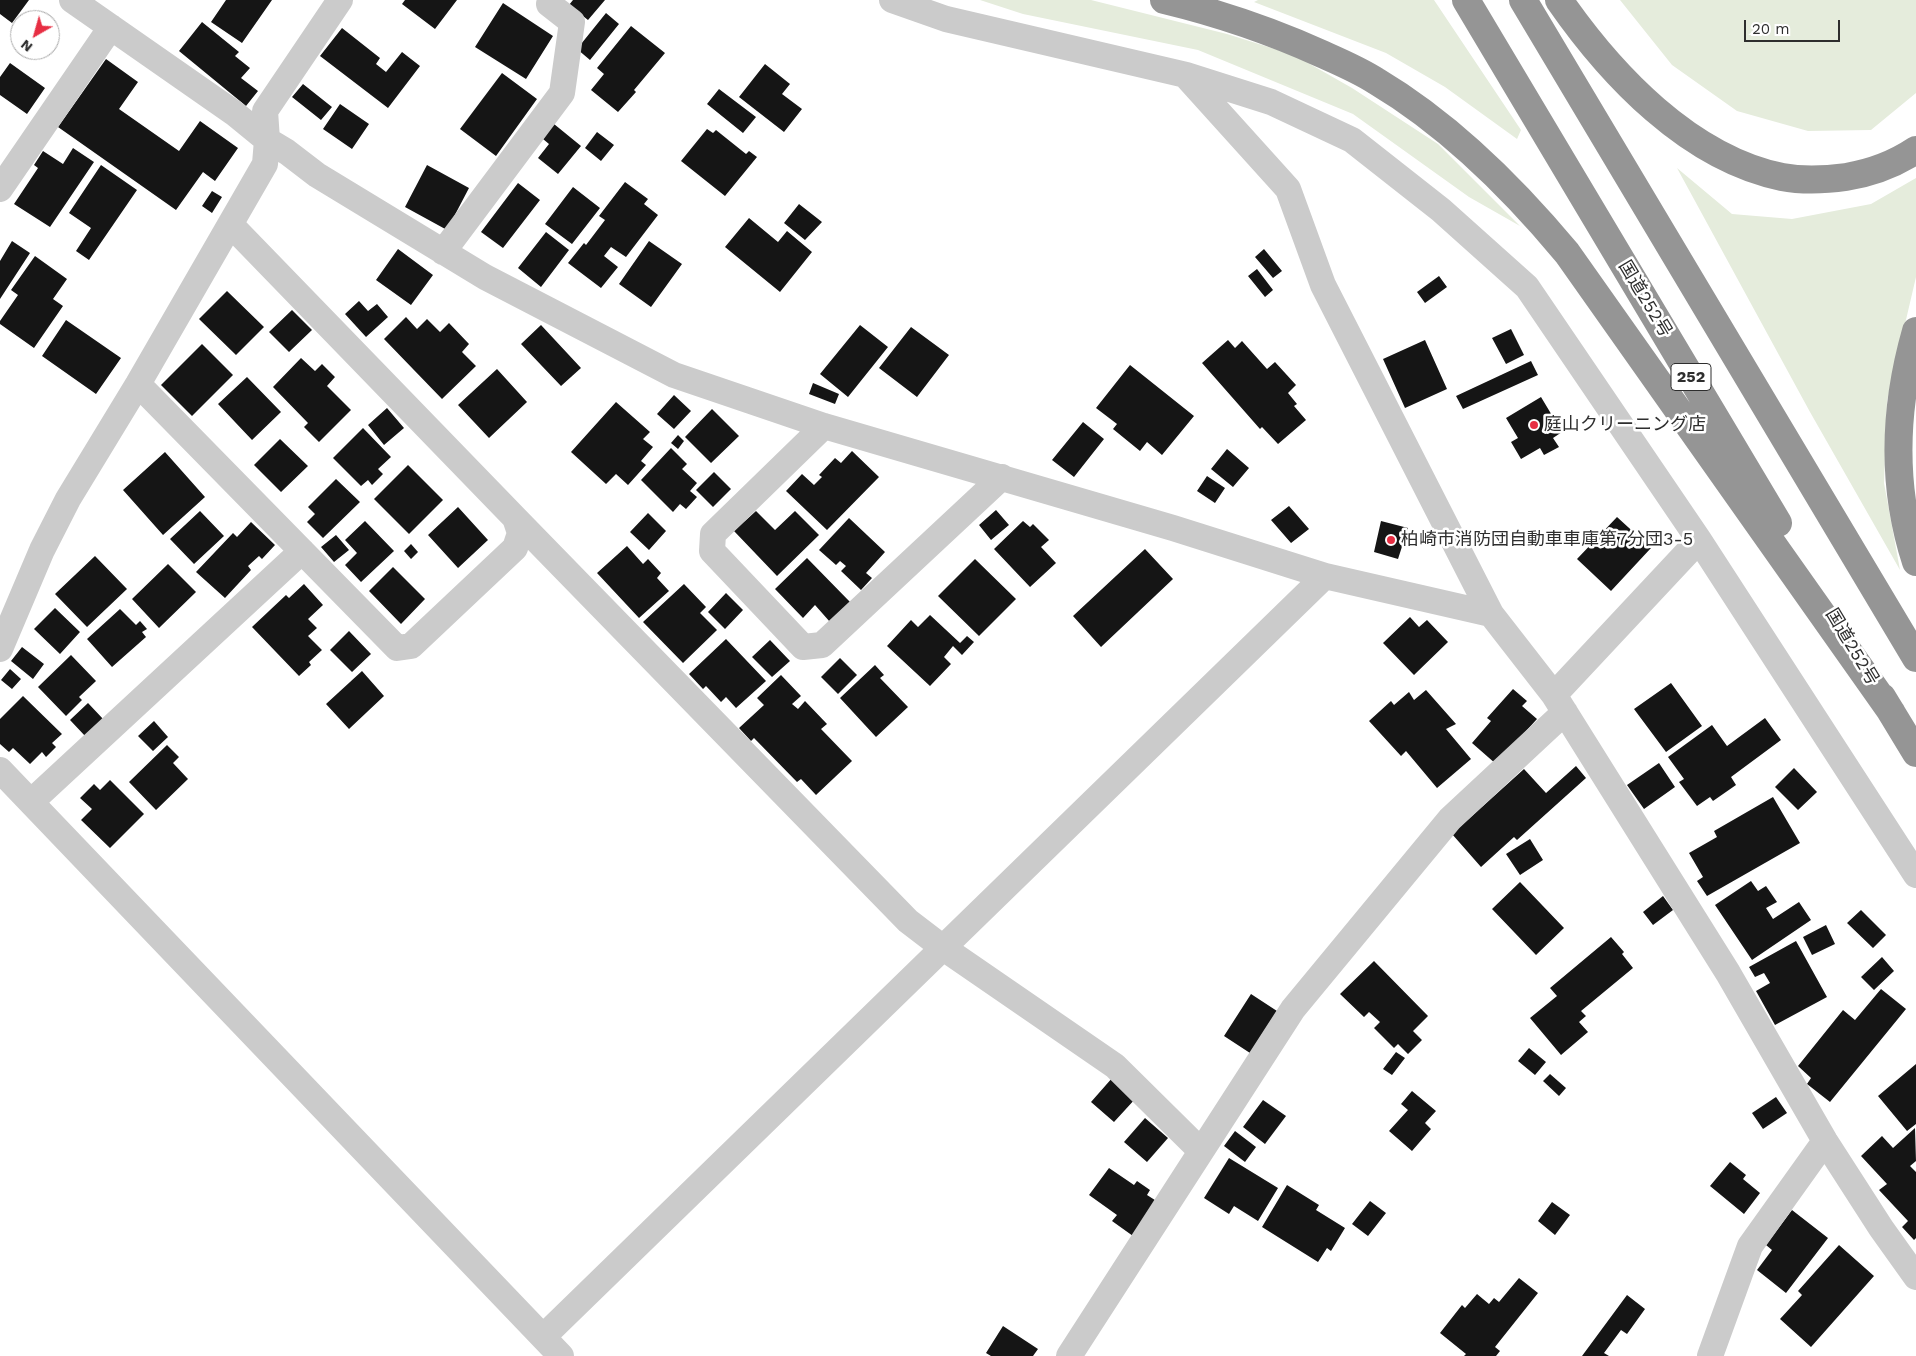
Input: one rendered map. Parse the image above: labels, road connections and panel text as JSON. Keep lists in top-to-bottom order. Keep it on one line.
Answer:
{"streets":{"highway":["国道252号","252"]},"places":["庭山クリーニング店","柏崎市消防団自動車車庫第7分団3-5"],"scale_bar":"20 m","north":"bottom left"}
